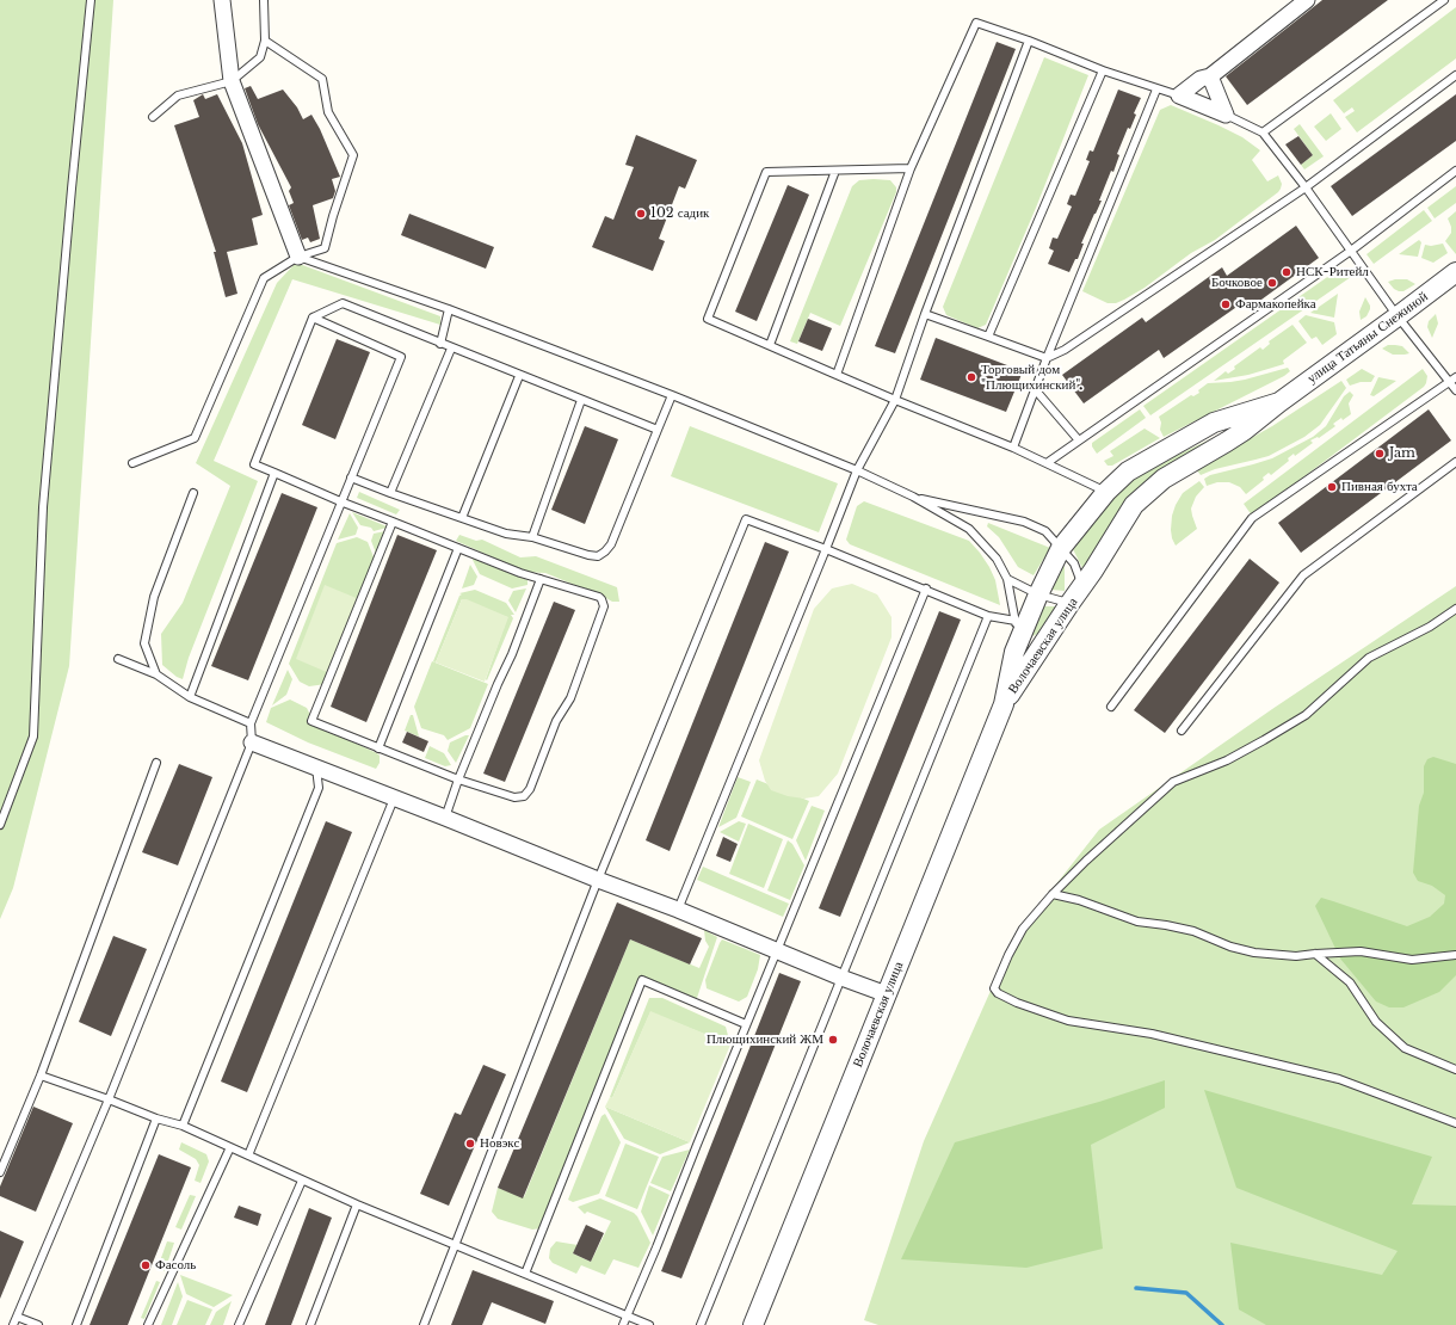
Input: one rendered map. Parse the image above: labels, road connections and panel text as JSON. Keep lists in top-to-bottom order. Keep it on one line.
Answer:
{"streets":{"street":["улица Татьяны Снежиной","Волочаевская улица"]},"crossings":[["улица Татьяны Снежиной","Волочаевская улица"]],"places":["102 садик","НСК-Ритейл","Бочковое","Фармакопейка","Торговый дом \"Плющихинский\".","Jam","Пивная бухта","Плющихинский ЖМ","Новэкс","Фасоль"]}
